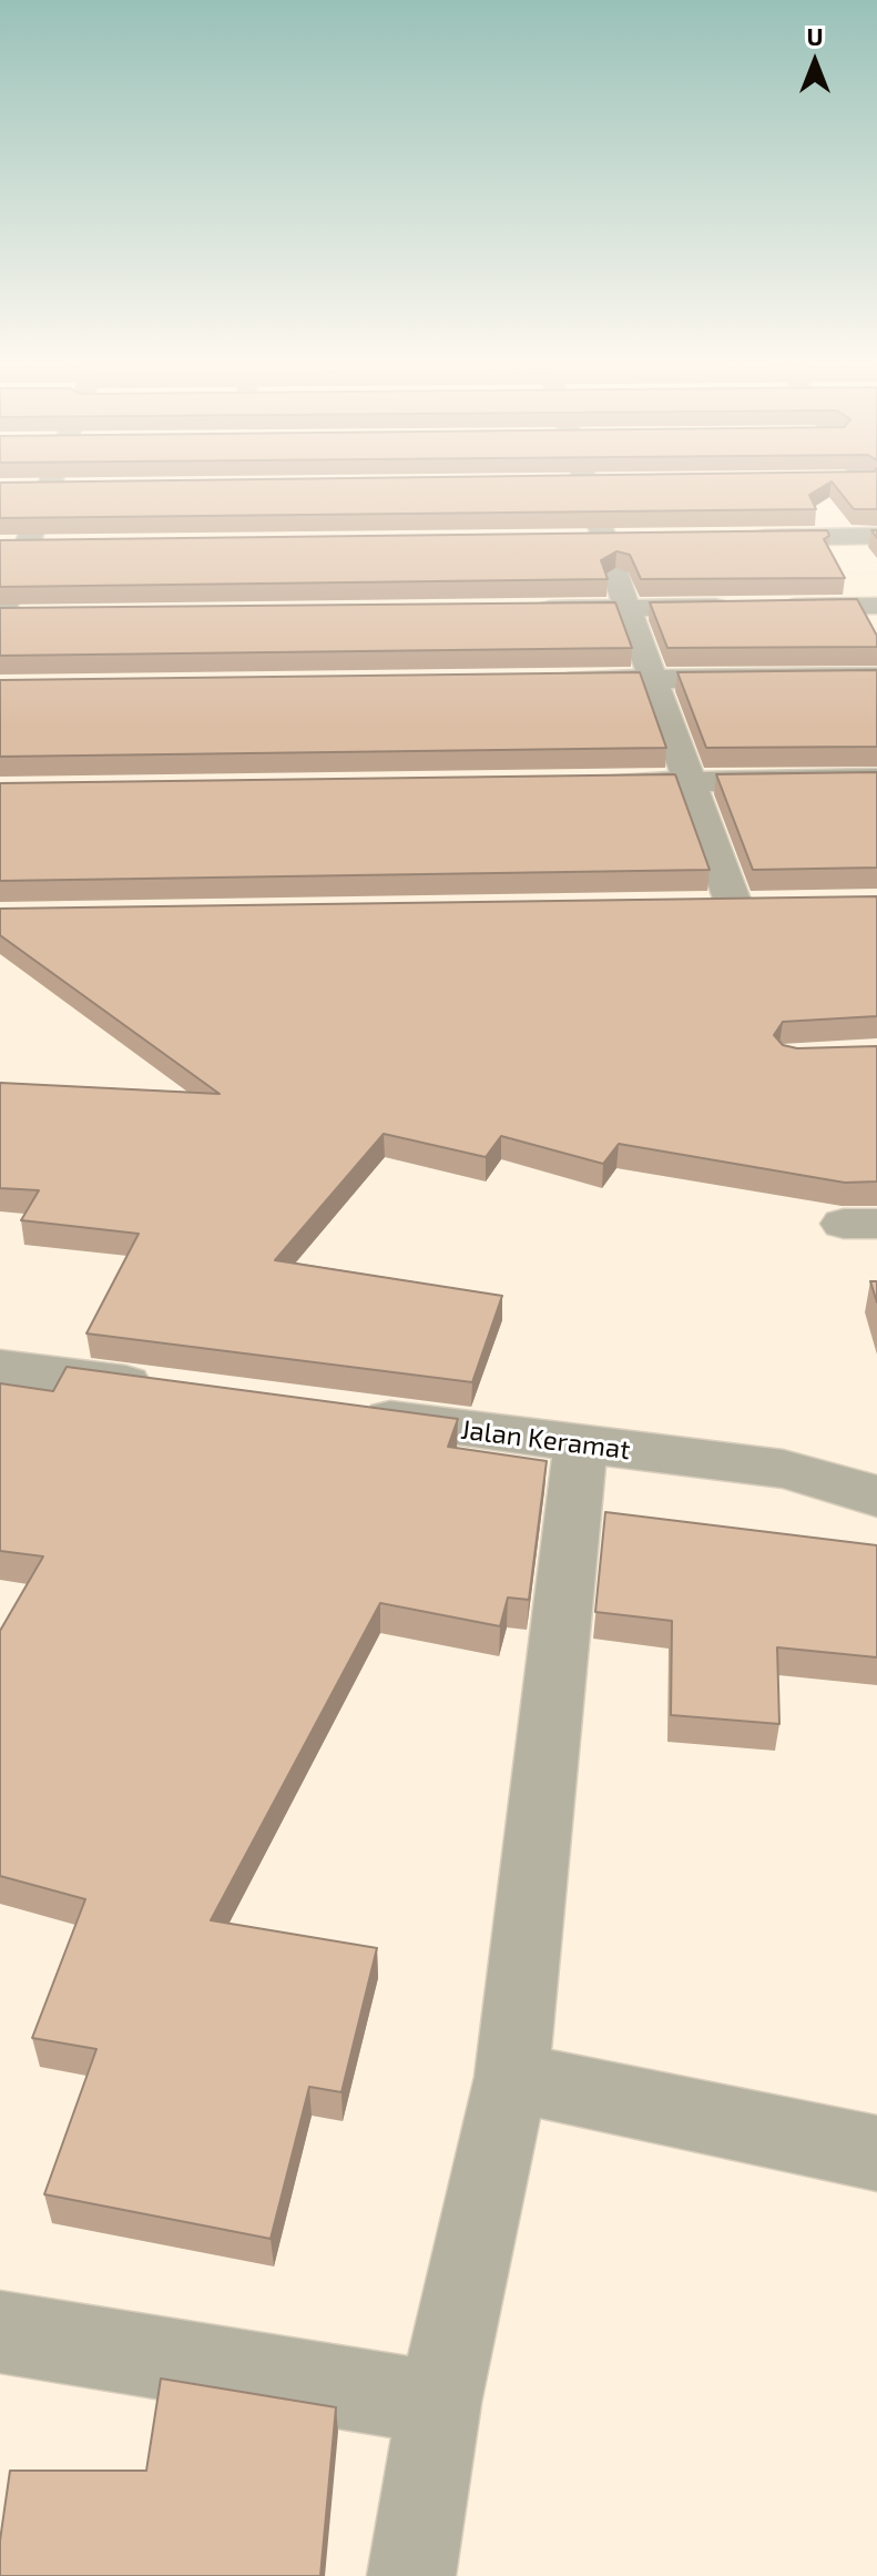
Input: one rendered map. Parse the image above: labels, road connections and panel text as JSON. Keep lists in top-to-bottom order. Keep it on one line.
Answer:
{"streets":{"street":["Jalan Keramat"]},"north":"top"}
